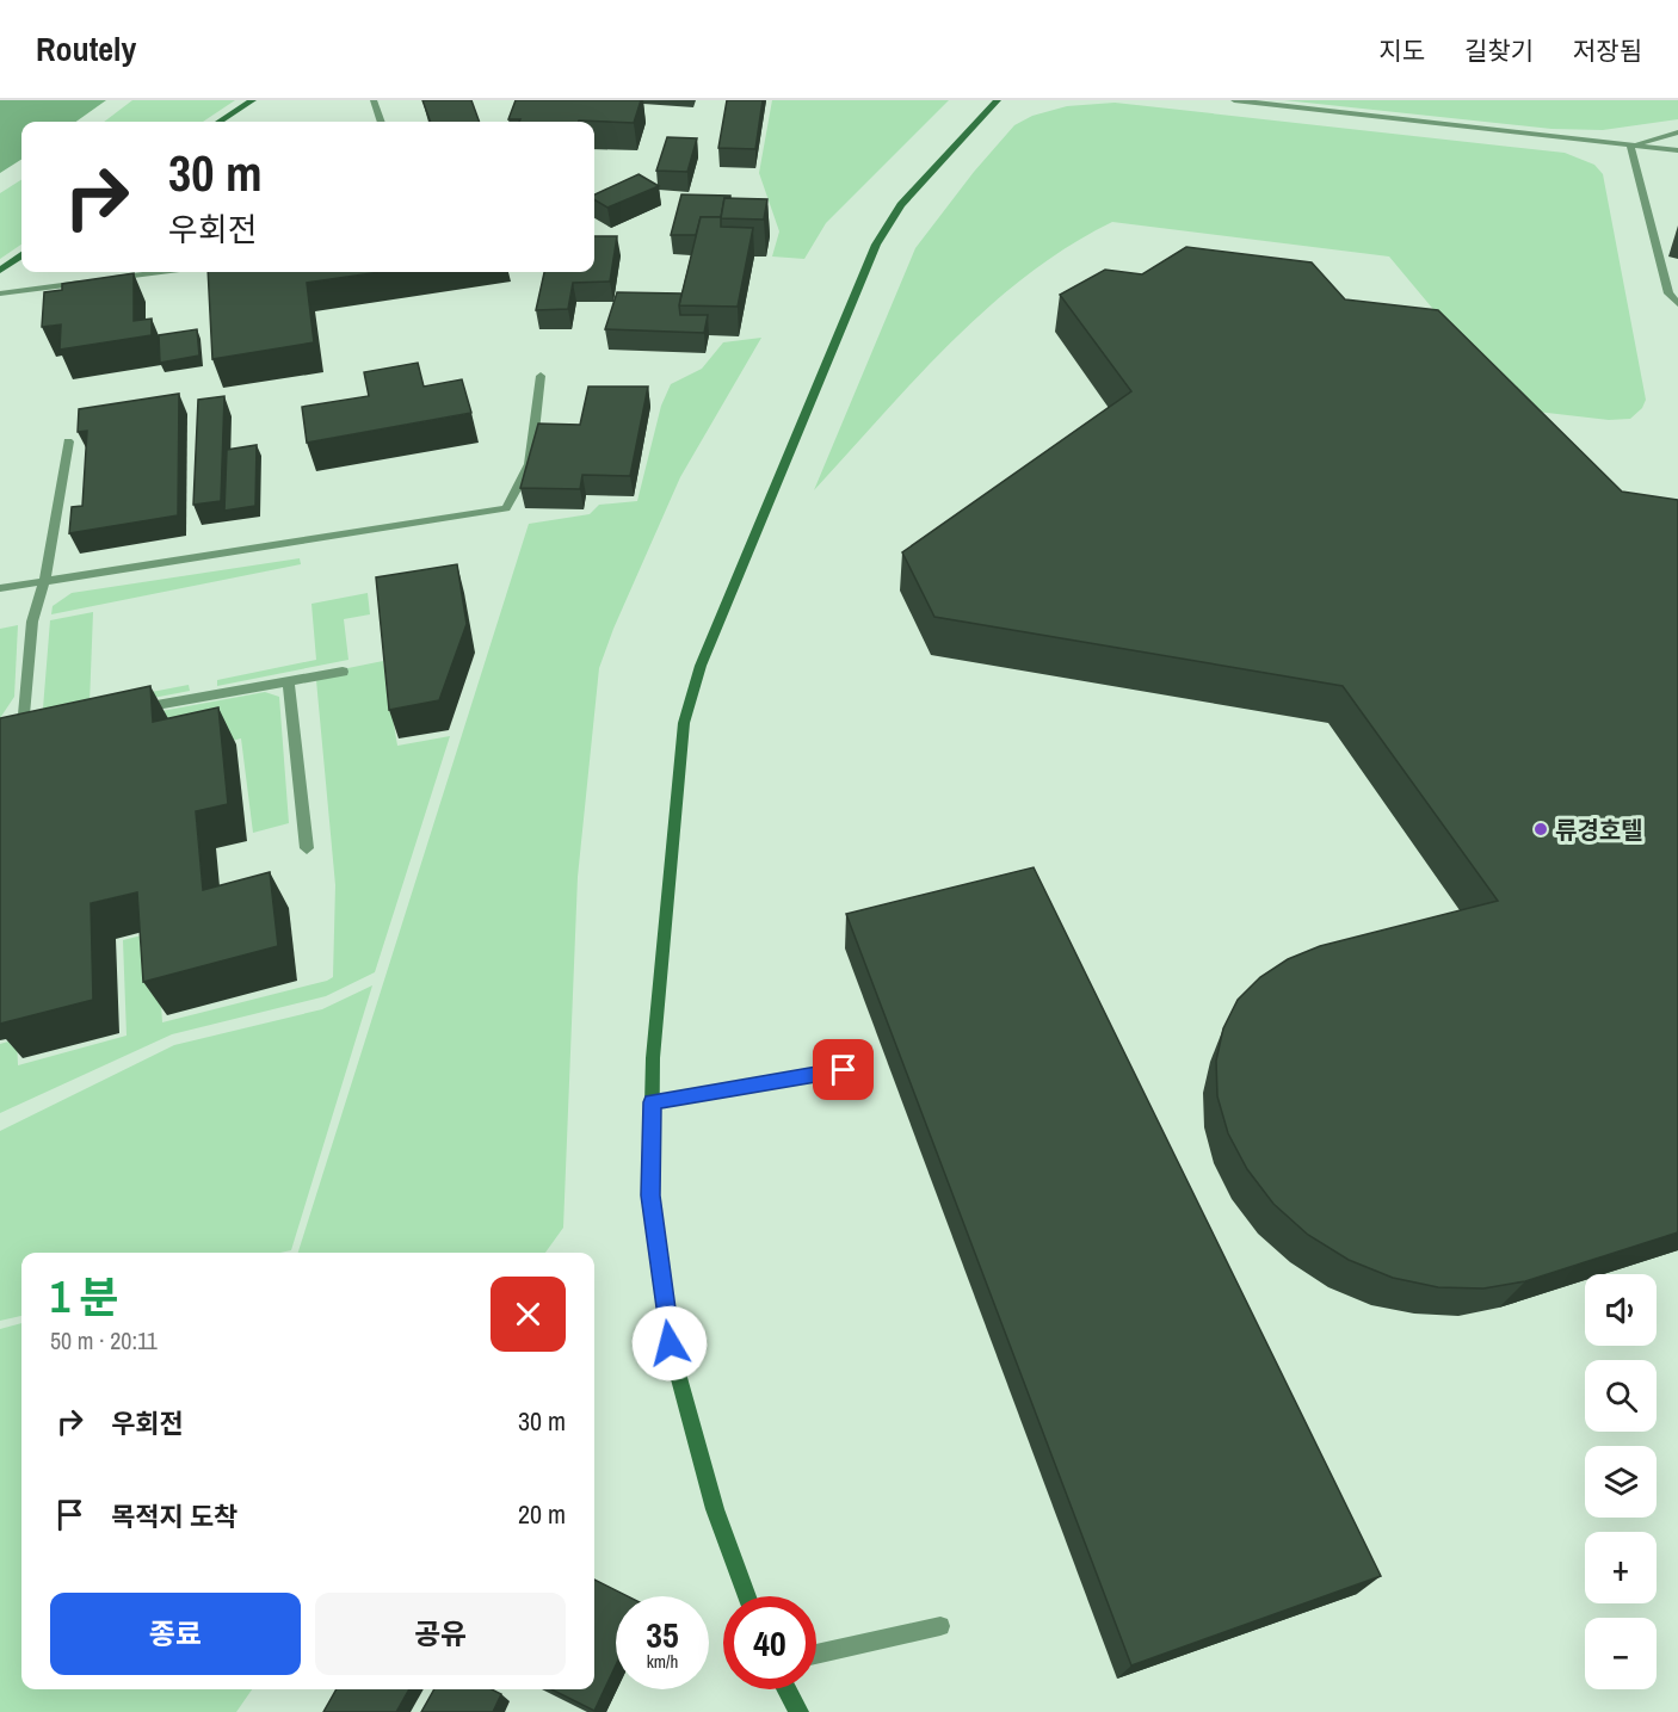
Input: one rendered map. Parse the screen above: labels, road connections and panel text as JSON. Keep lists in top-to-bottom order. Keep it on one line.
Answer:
{"places":["류경호텔"],"page":{"header":"Routely","nav":["지도","길찾기","저장됨"],"turn":["30 m","우회전"],"heading":["1 분","50 m · 20:11"],"map_buttons":["+","−"],"list":[{"name":"우회전","value":"30 m"},{"name":"목적지 도착","value":"20 m"}],"buttons":["종료","공유"],"speed":"35 km/h","limit":"40"}}
